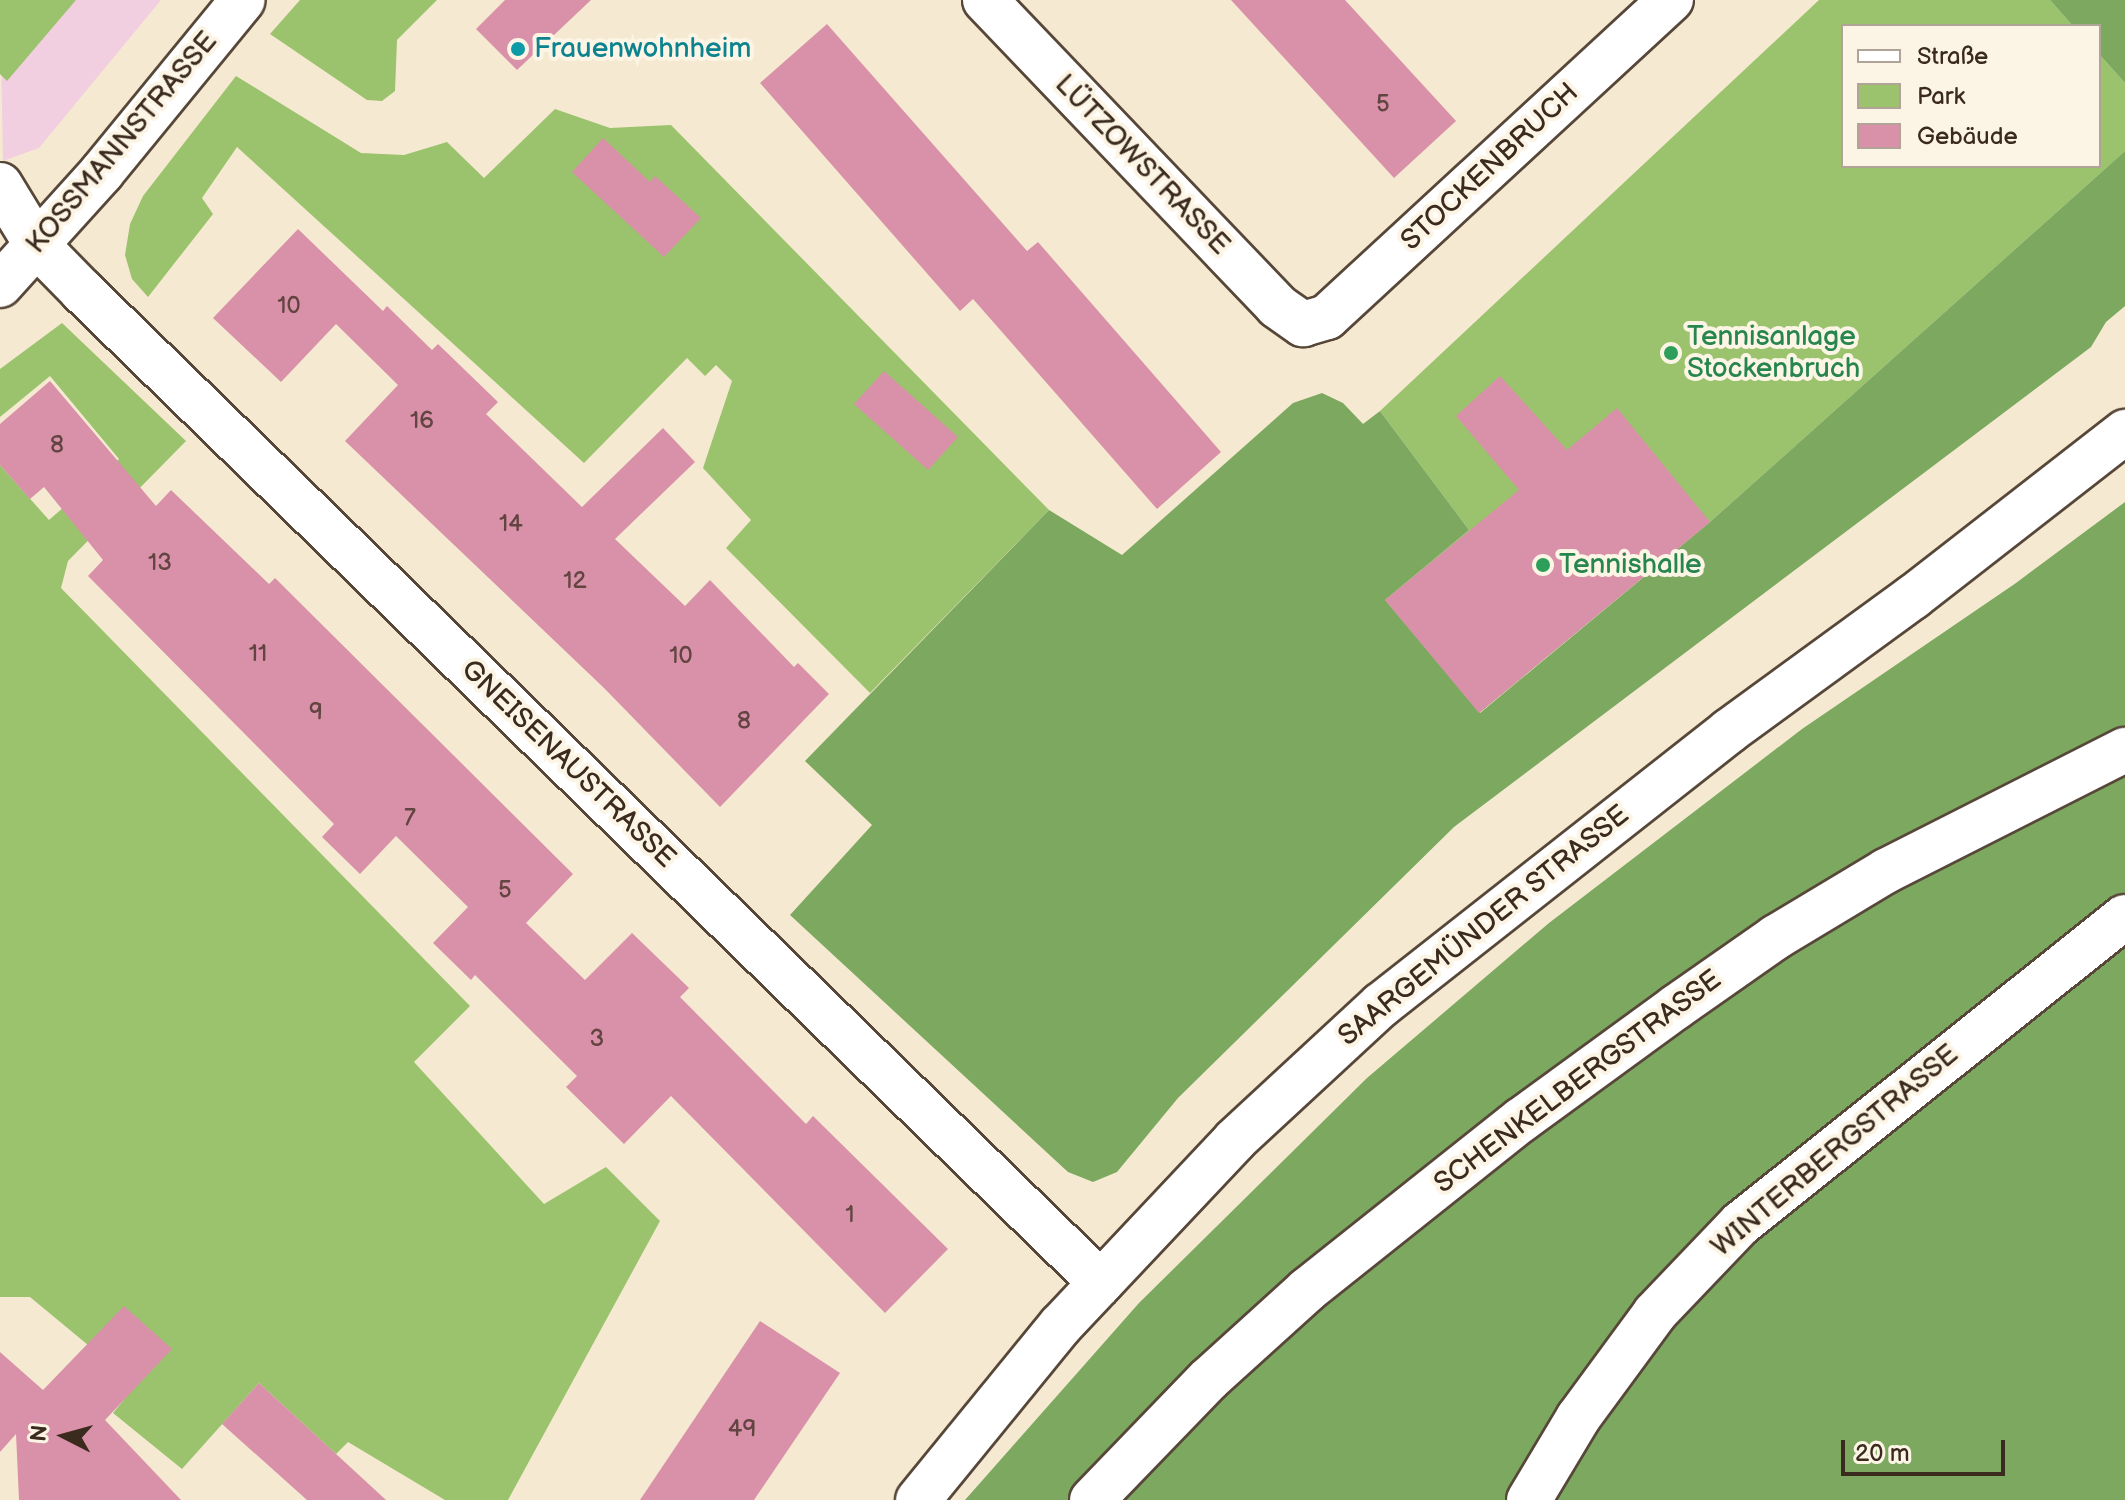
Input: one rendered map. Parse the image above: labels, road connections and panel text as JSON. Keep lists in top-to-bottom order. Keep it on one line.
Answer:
{"streets":{"street":["KOSSMANNSTRASSE","LÜTZOWSTRASSE","STOCKENBRUCH","GNEISENAUSTRASSE","SAARGEMÜNDER STRASSE","SCHENKELBERGSTRASSE","WINTERBERGSTRASSE"]},"crossings":[["KOSSMANNSTRASSE","GNEISENAUSTRASSE"],["LÜTZOWSTRASSE","STOCKENBRUCH"],["GNEISENAUSTRASSE","SAARGEMÜNDER STRASSE"]],"places":["Frauenwohnheim","Tennisanlage Stockenbruch","Tennishalle"],"house_numbers":["5","10","16","8","14","13","12","11","10","9","8","7","5","3","1","49"],"legend":["Straße","Park","Gebäude"],"scale_bar":"20 m","north":"left"}
